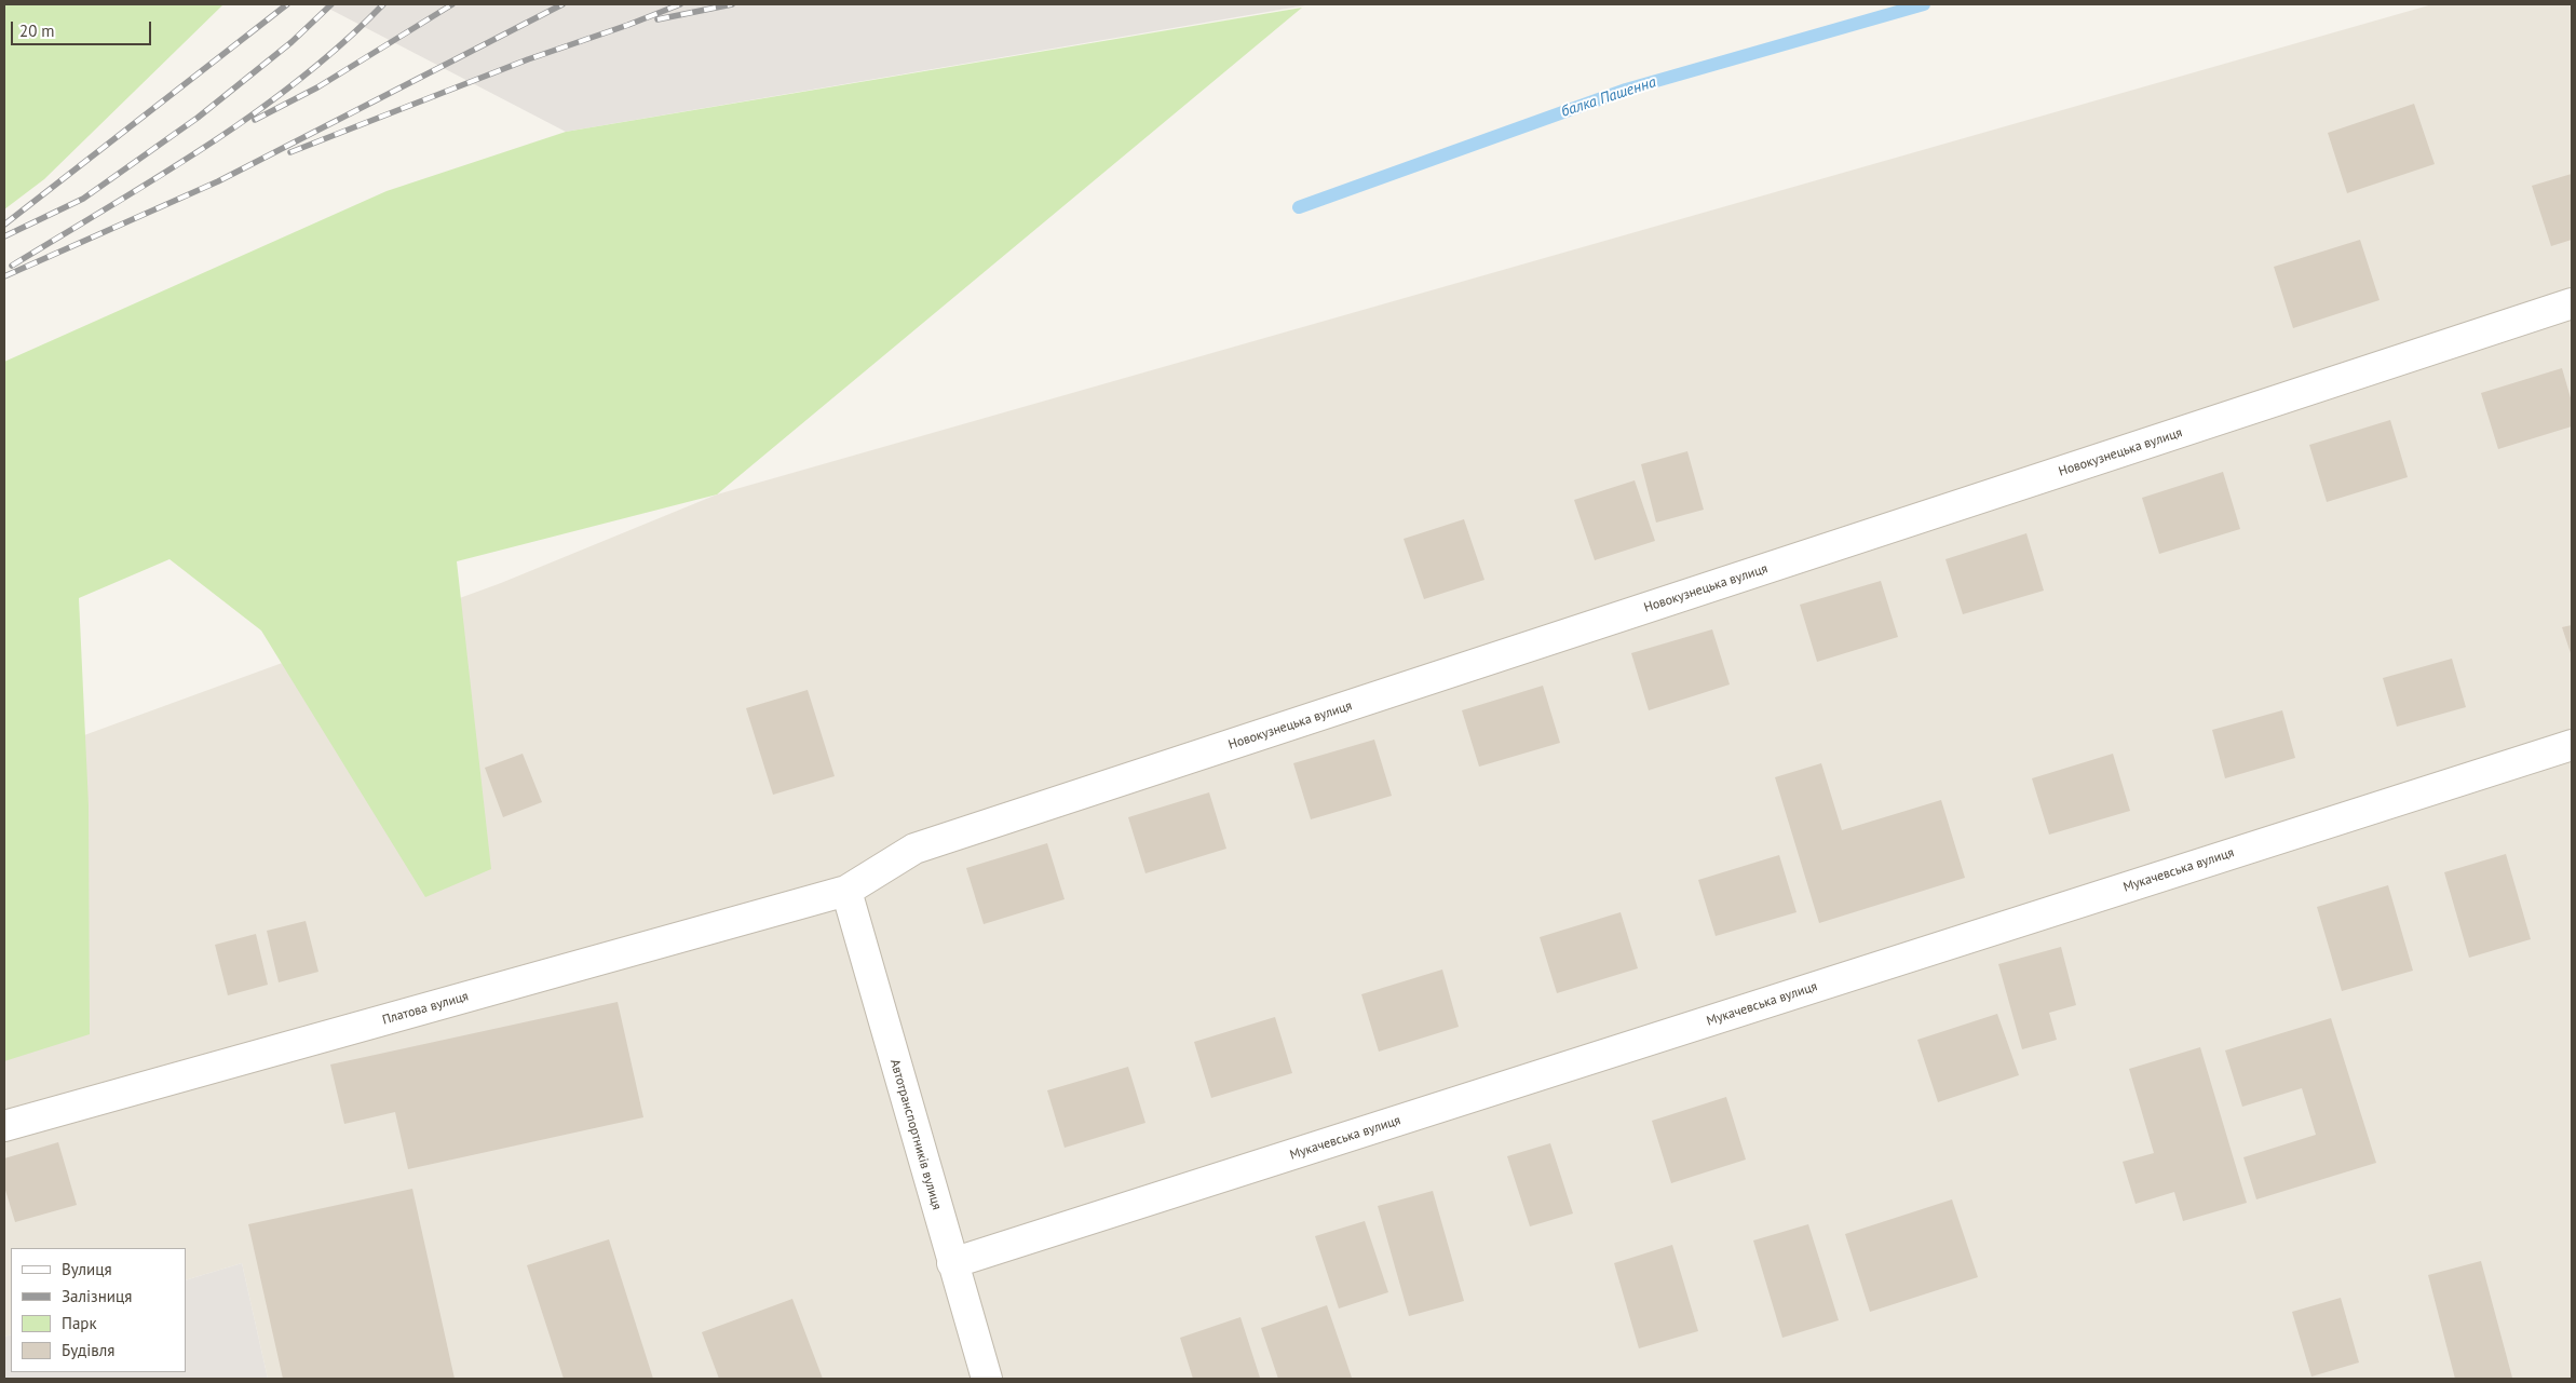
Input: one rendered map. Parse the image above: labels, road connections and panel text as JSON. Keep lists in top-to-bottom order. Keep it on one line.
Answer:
{"streets":{"street":["Новокузнецька вулиця","Мукачевська вулиця","Платова вулиця","Автотранспортників вулиця"]},"crossings":[["Новокузнецька вулиця","Платова вулиця"],["Новокузнецька вулиця","Автотранспортників вулиця"],["Мукачевська вулиця","Автотранспортників вулиця"],["Платова вулиця","Автотранспортників вулиця"]],"water":["балка Пашенна"],"legend":["Вулиця","Залізниця","Парк","Будівля"],"scale_bar":"20 m"}
